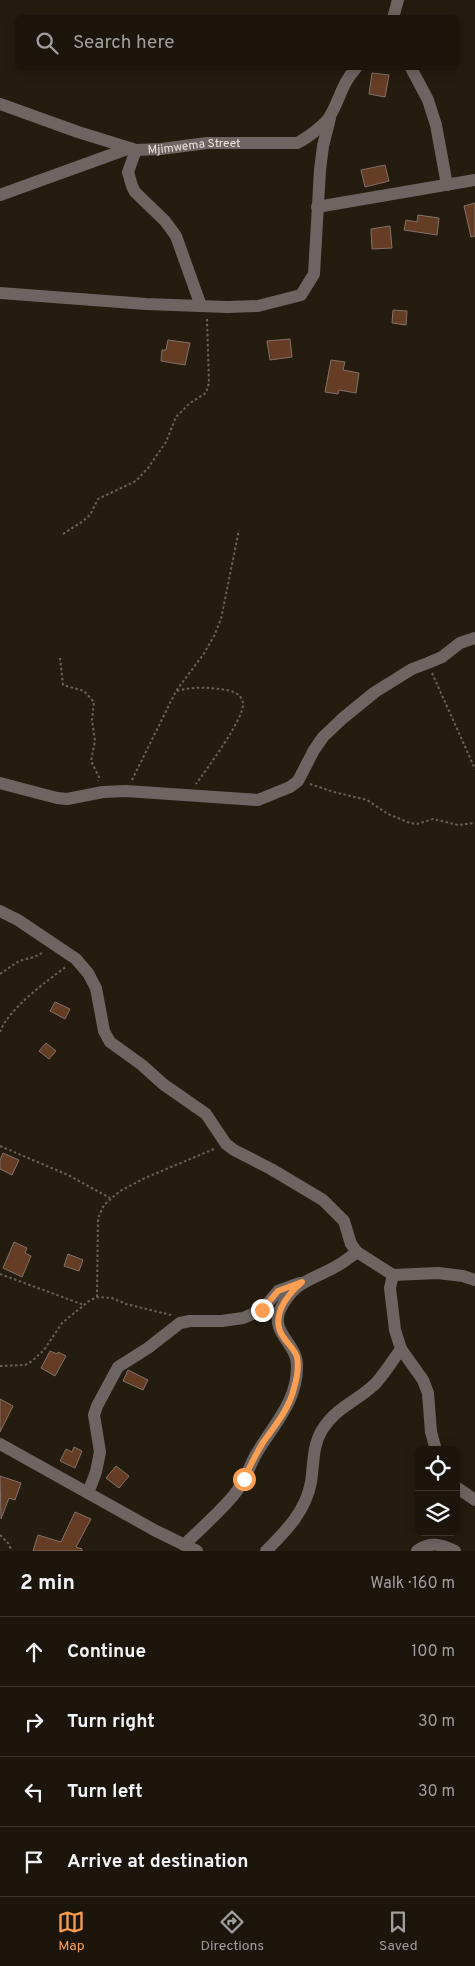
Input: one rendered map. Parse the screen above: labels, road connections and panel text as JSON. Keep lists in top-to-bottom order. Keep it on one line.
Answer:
{"streets":{"street":["Mjimwema Street"]},"page":{"search":"Search here","heading":["2 min","Walk · 160 m"],"list":[["Continue","100 m"],["Turn right","30 m"],["Turn left","30 m"],"Arrive at destination"],"nav":["Map","Directions","Saved"]}}
